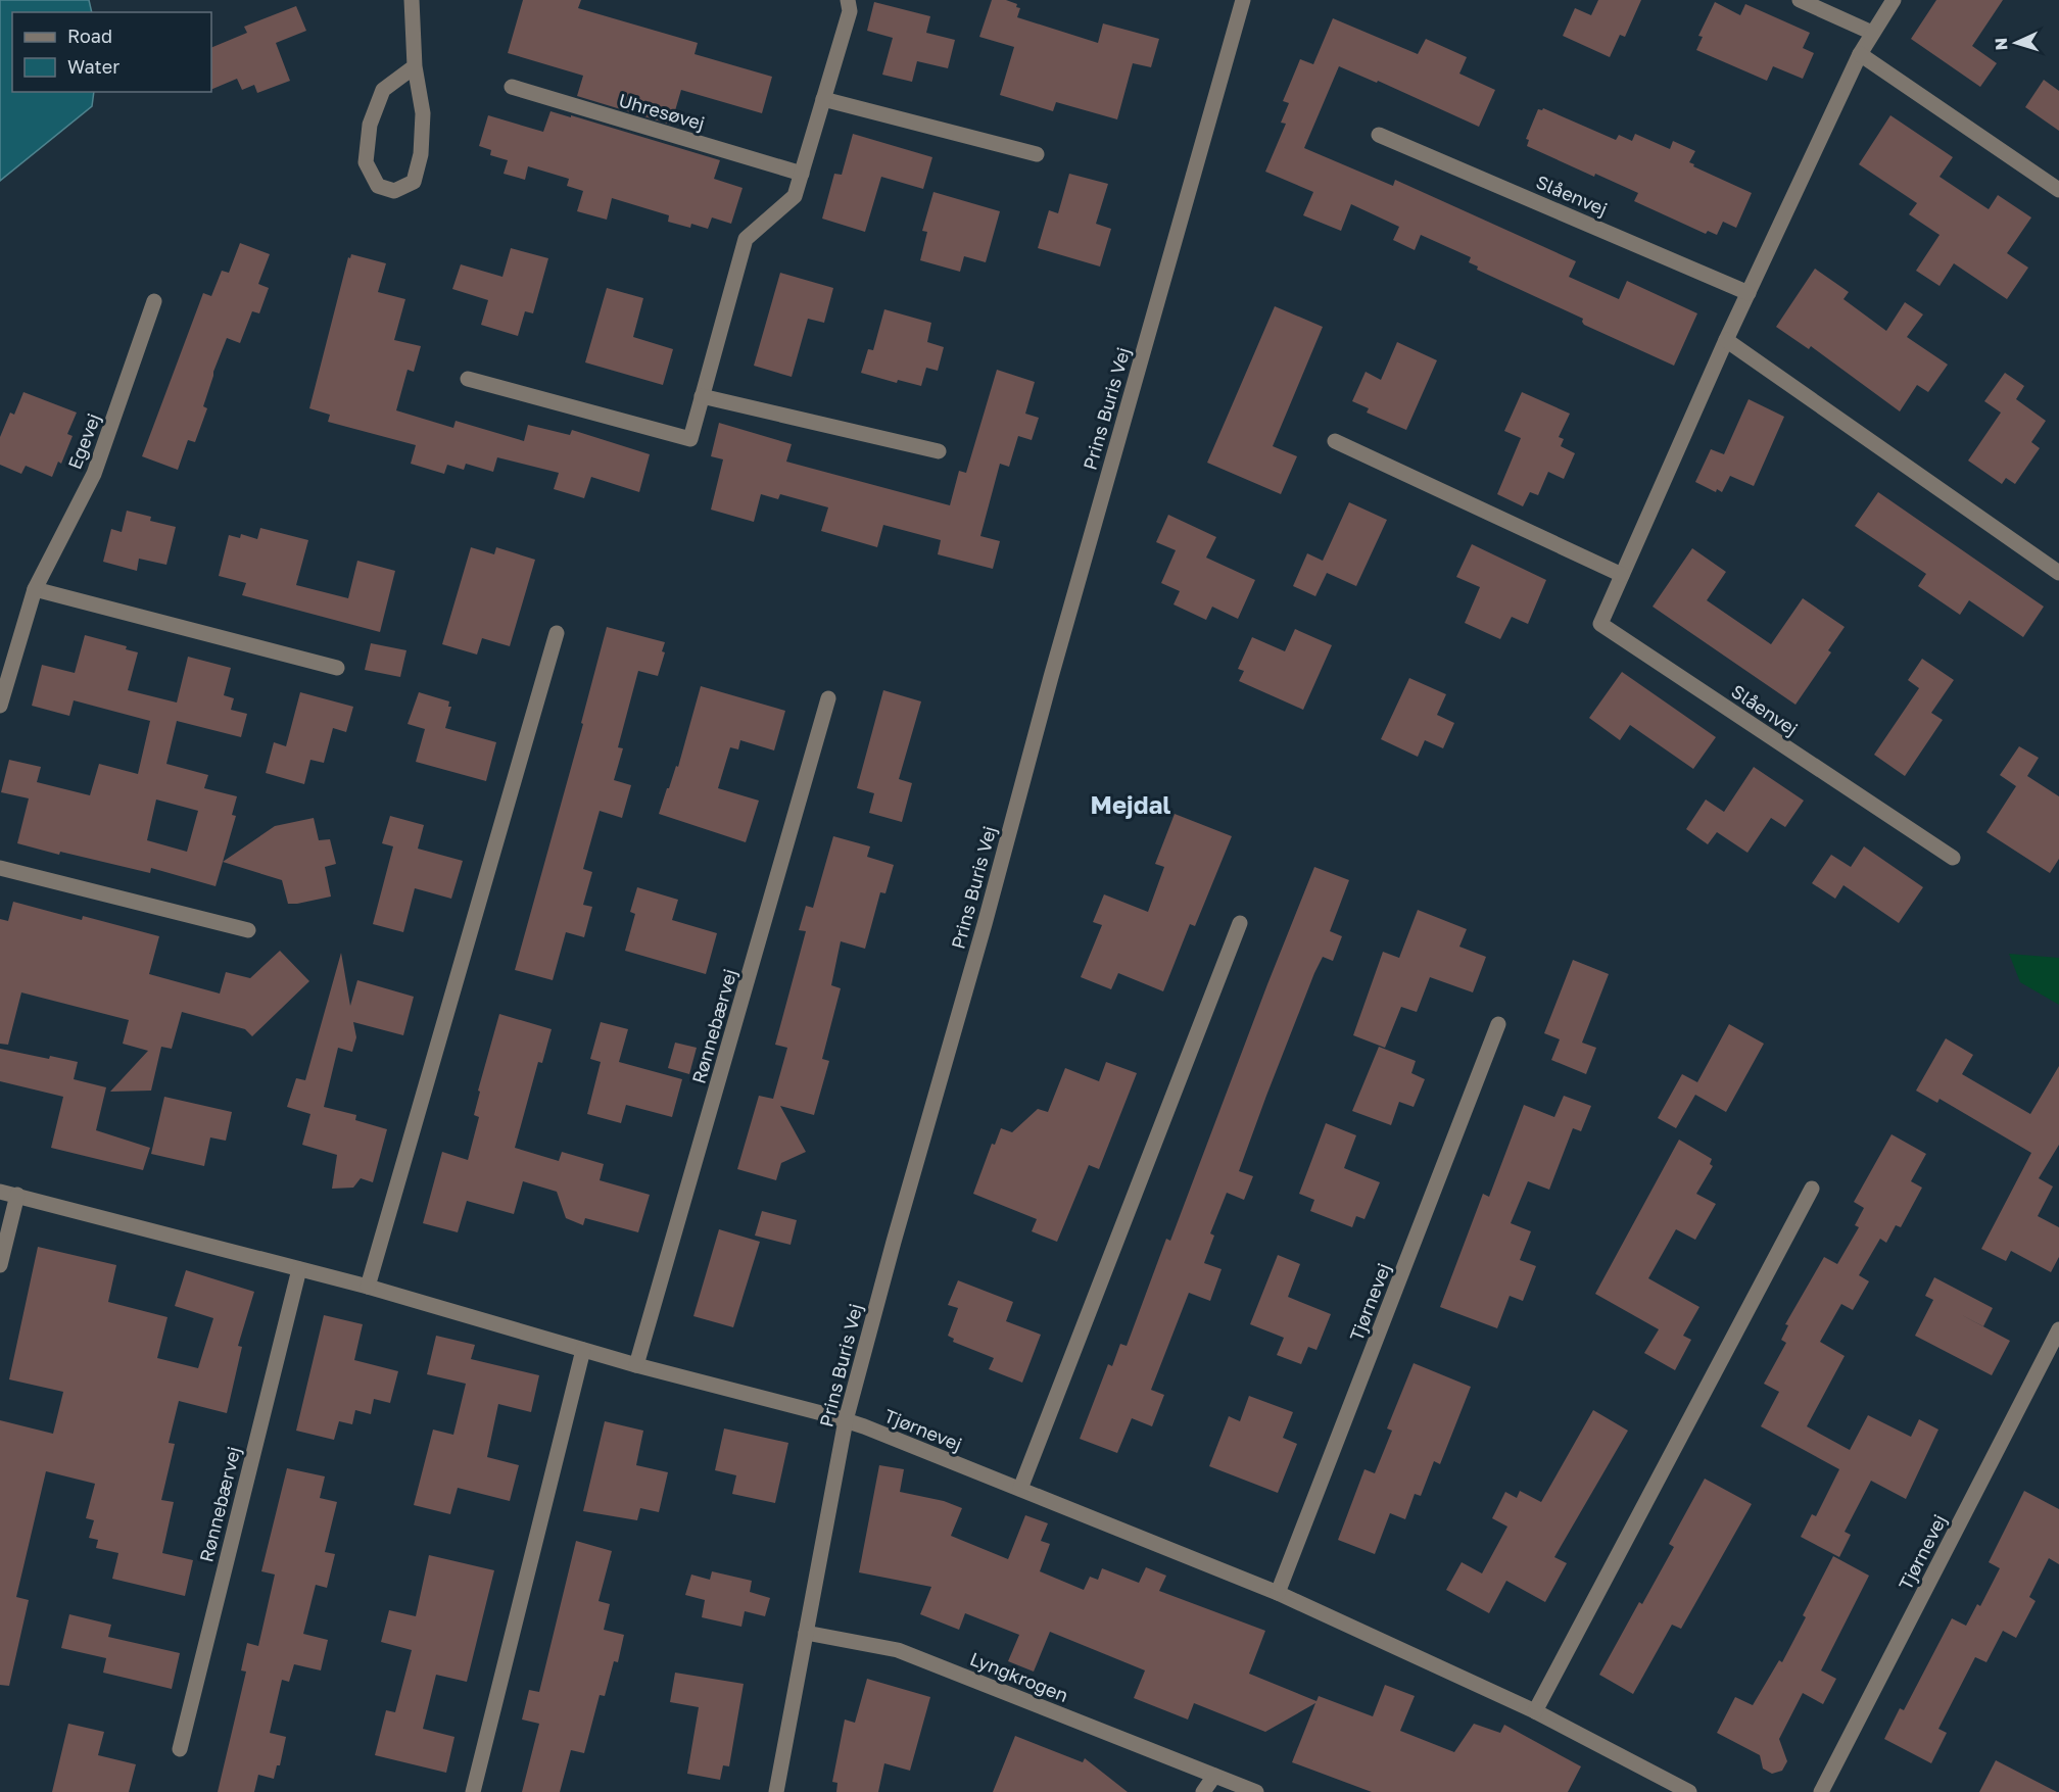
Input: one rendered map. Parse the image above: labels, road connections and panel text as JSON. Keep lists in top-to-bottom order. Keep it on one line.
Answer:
{"streets":{"street":["Uhresøvej","Slåenvej","Prins Buris Vej","Egevej","Rønnebærvej","Tjørnevej","Lyngkrogen"]},"crossings":[["Prins Buris Vej","Tjørnevej"],["Prins Buris Vej","Lyngkrogen"]],"districts":["Mejdal"],"legend":["Road","Water"],"north":"left"}
